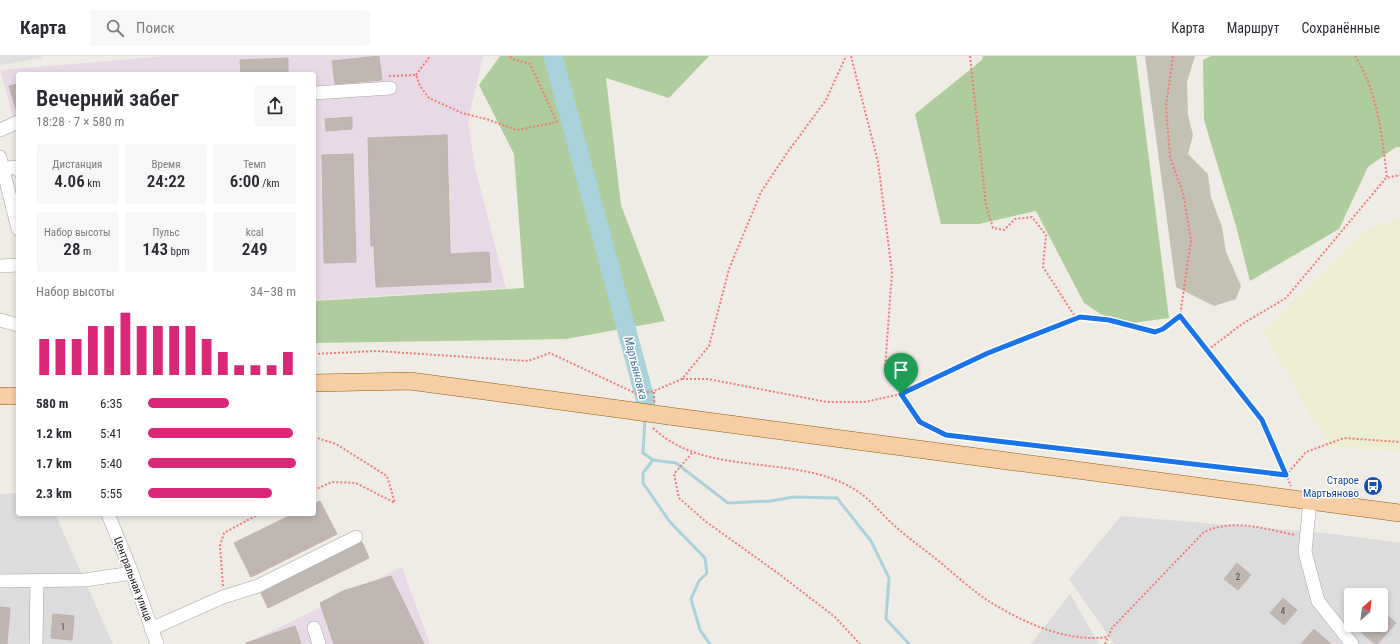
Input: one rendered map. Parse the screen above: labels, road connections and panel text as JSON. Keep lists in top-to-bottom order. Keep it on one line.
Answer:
{"streets":{"street":["Центральная улица"]},"water":["Мартьяновка"],"places":{"bus stop":["Старое Мартьяново"]},"house_numbers":["2","4","1"],"north":"top right","page":{"header":"Карта","search":"Поиск","nav":["Карта","Маршрут","Сохранённые"],"heading":["Вечерний забег","18:28 · 7 × 580 m"],"stats":[["Дистанция","4.06 km"],["Время","24:22"],["Темп","6:00 /km"],["Набор высоты","28 m"],["Пульс","143 bpm"],["kcal","249"]],"chart":["Набор высоты","34–38 m"],"list":[{"name":"580 m","note":"6:35"},{"name":"1.2 km","note":"5:41"},{"name":"1.7 km","note":"5:40"},{"name":"2.3 km","note":"5:55"}]}}
